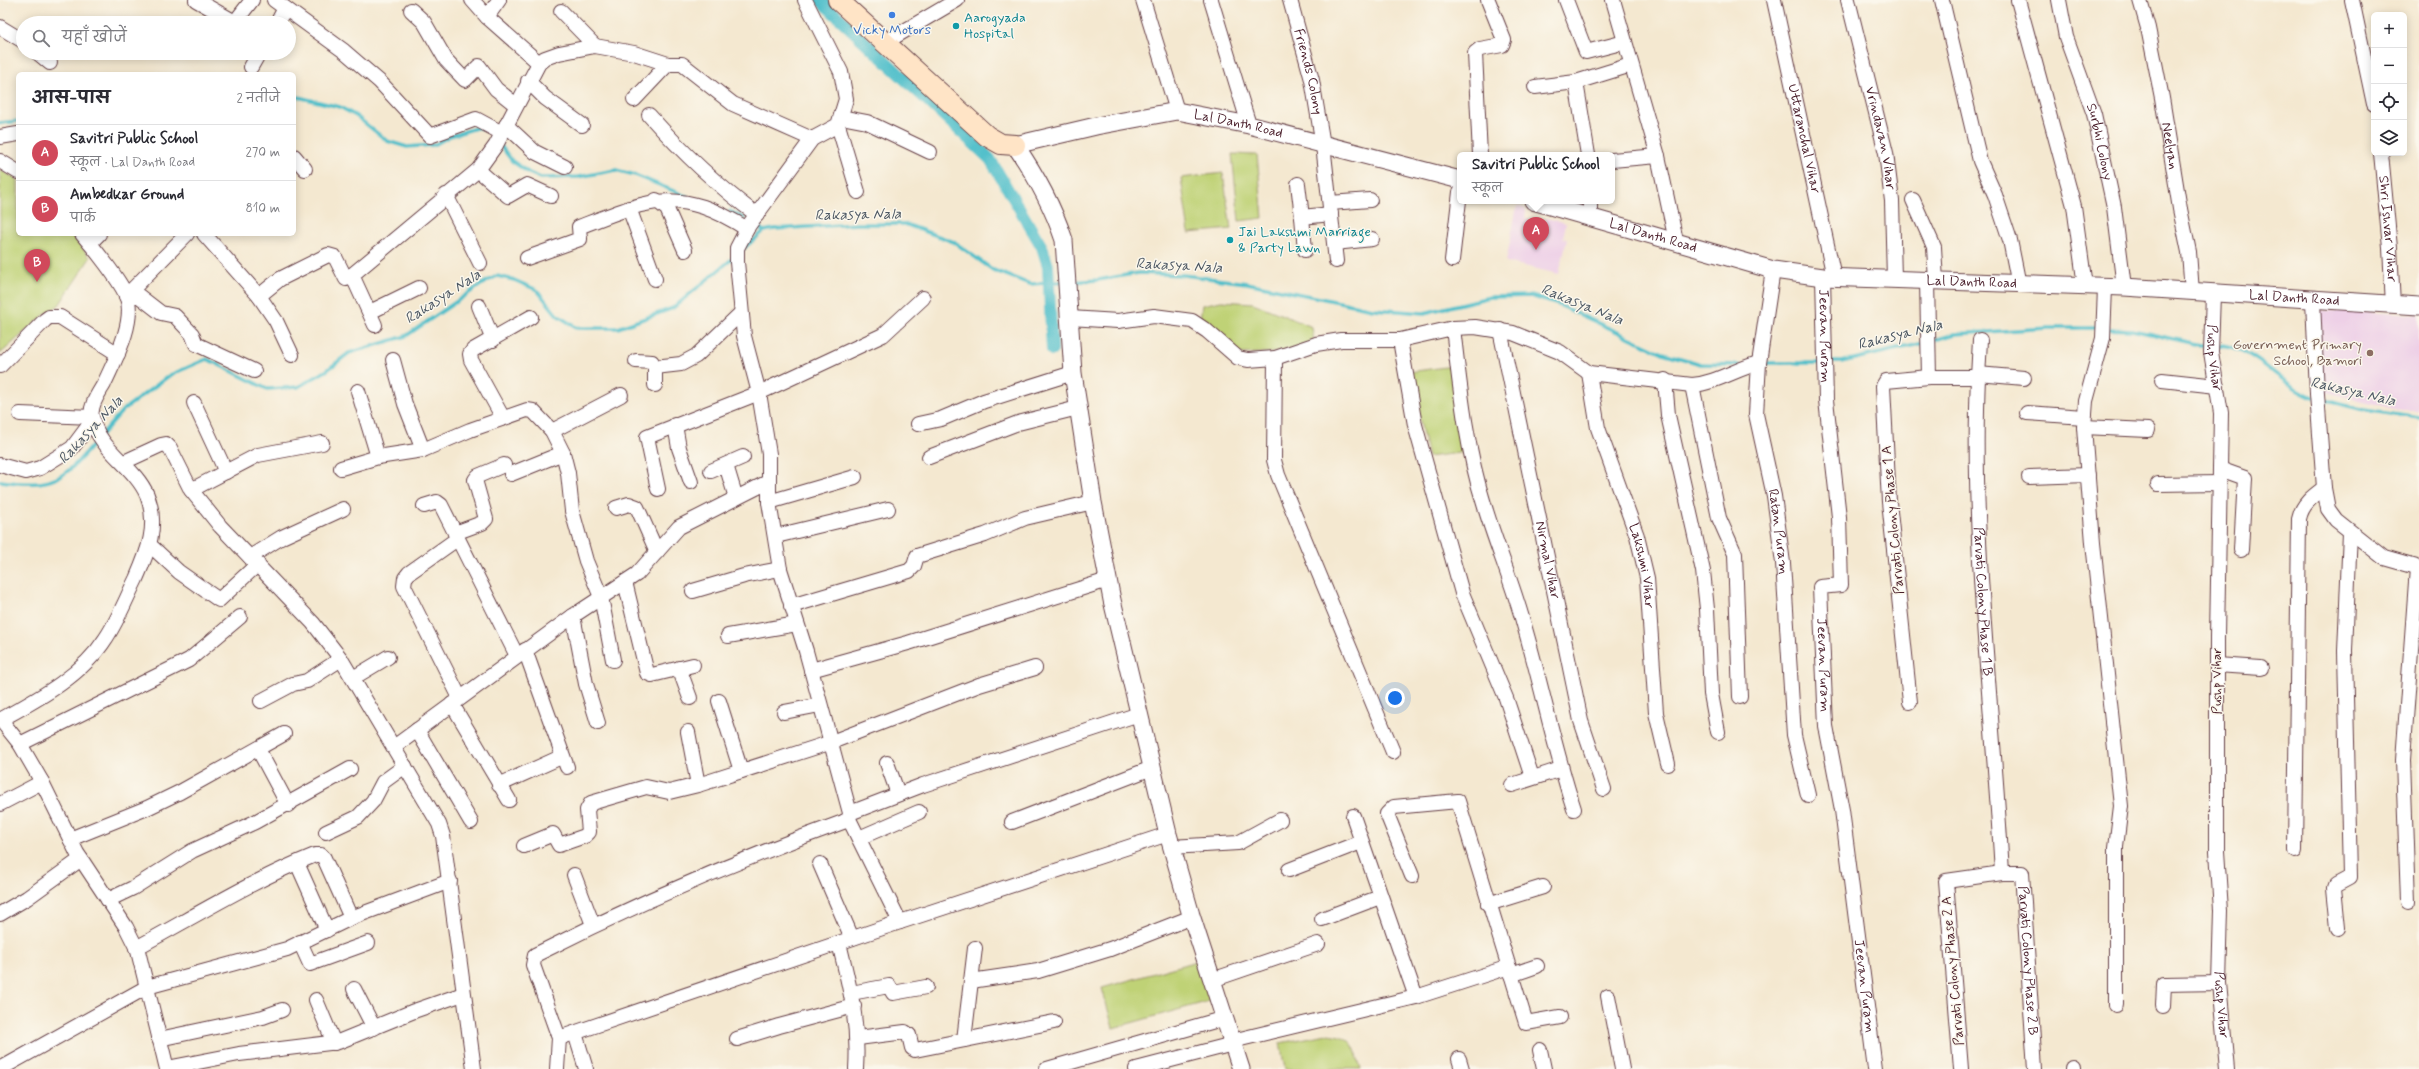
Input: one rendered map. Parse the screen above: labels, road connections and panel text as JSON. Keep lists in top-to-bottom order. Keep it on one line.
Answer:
{"streets":{"street":["Friends Colony","Lal Danth Road","Vrindavan Vihar","Uttaranchal Vihar","Surbhi Colony","Neelyan","Shri Ishvar Vihar","Jeevan Puram","Pushp Vihar","Parvati Colony Phase 1 A","Ratan Puram","Nirmal Vihar","Lakshmi Vihar","Parvati Colony Phase 1 B","Parvati Colony Phase 2 B","Parvati Colony Phase 2 A"]},"crossings":[["Friends Colony","Lal Danth Road"],["Lal Danth Road","Vrindavan Vihar"],["Lal Danth Road","Uttaranchal Vihar"],["Lal Danth Road","Surbhi Colony"],["Lal Danth Road","Neelyan"],["Lal Danth Road","Shri Ishvar Vihar"],["Lal Danth Road","Jeevan Puram"],["Lal Danth Road","Pushp Vihar"],["Lal Danth Road","Ratan Puram"],["Uttaranchal Vihar","Jeevan Puram"],["Parvati Colony Phase 1 B","Parvati Colony Phase 2 B"],["Parvati Colony Phase 1 B","Parvati Colony Phase 2 A"],["Parvati Colony Phase 2 B","Parvati Colony Phase 2 A"]],"water":["Rakasya Nala"],"places":["Vicky Motors","Aarogyada Hospital","Jai Lakshmi Marriage & Party Lawn","Government Primary School, Bamori"],"page":{"map_buttons":["+","−"],"search":"यहाँ खोजें","heading":["आस-पास","2 नतीजे"],"list":[{"mark":"A","name":"Savitri Public School","note":"स्कूल · Lal Danth Road","value":"270 m"},{"mark":"B","name":"Ambedkar Ground","note":"पार्क","value":"810 m"}],"popup":["Savitri Public School","स्कूल"],"pins":["A","B"]}}
